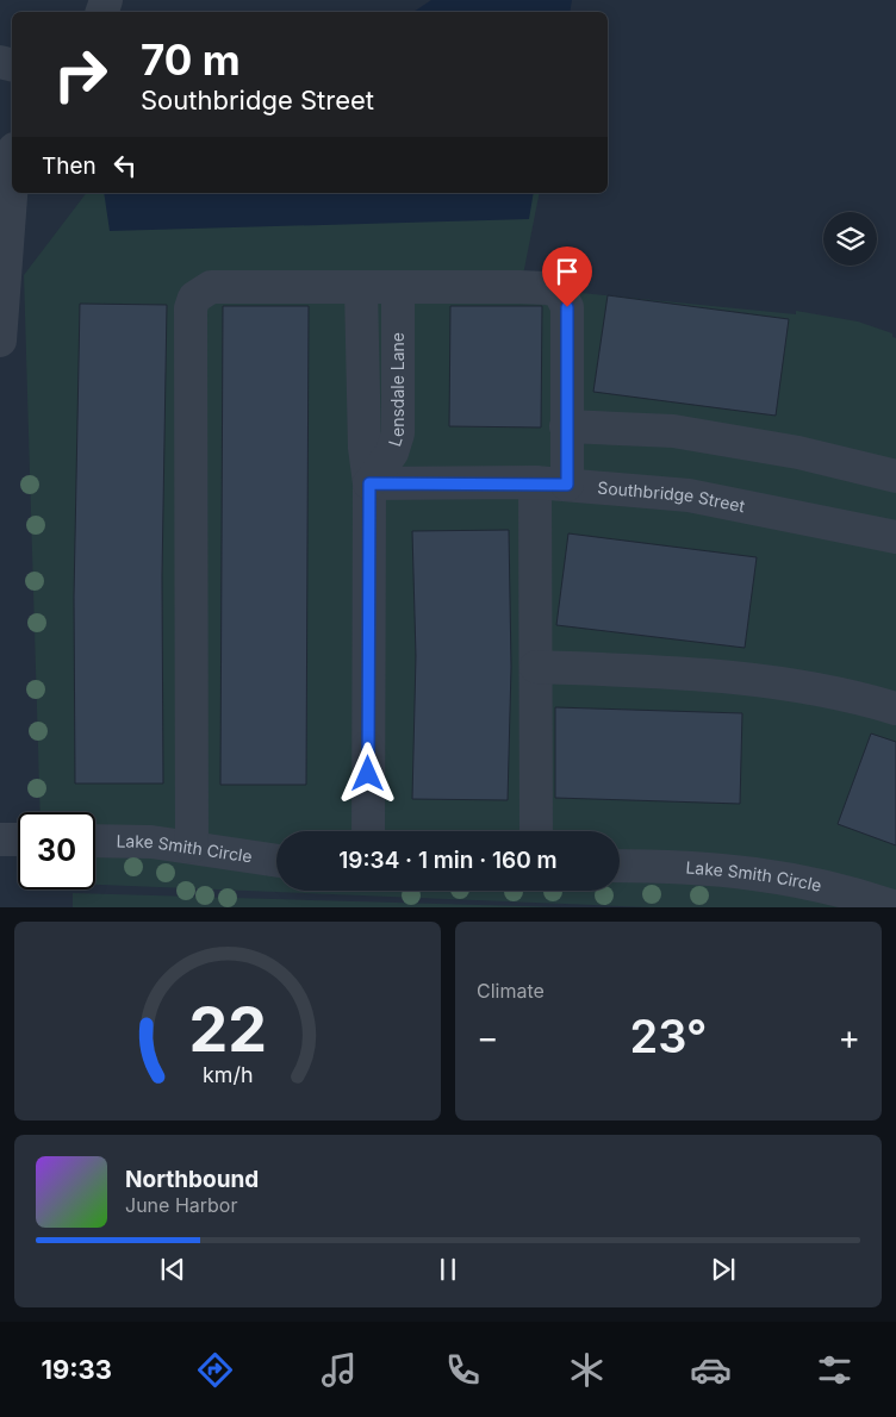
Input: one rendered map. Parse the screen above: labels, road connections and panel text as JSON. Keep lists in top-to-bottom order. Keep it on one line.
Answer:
{"streets":{"street":["Lensdale Lane","Southbridge Street","Lake Smith Circle"]},"crossings":[["Lensdale Lane","Southbridge Street"]],"page":{"turn":["70 m","Southbridge Street"],"then":"Then","limit":"30","trip":"19:34 · 1 min · 160 m","tile":"Climate","heat":["−","23°","+"],"song":["Northbound","June Harbor"],"tabs":"19:33","gauge":["22","km/h"]}}
